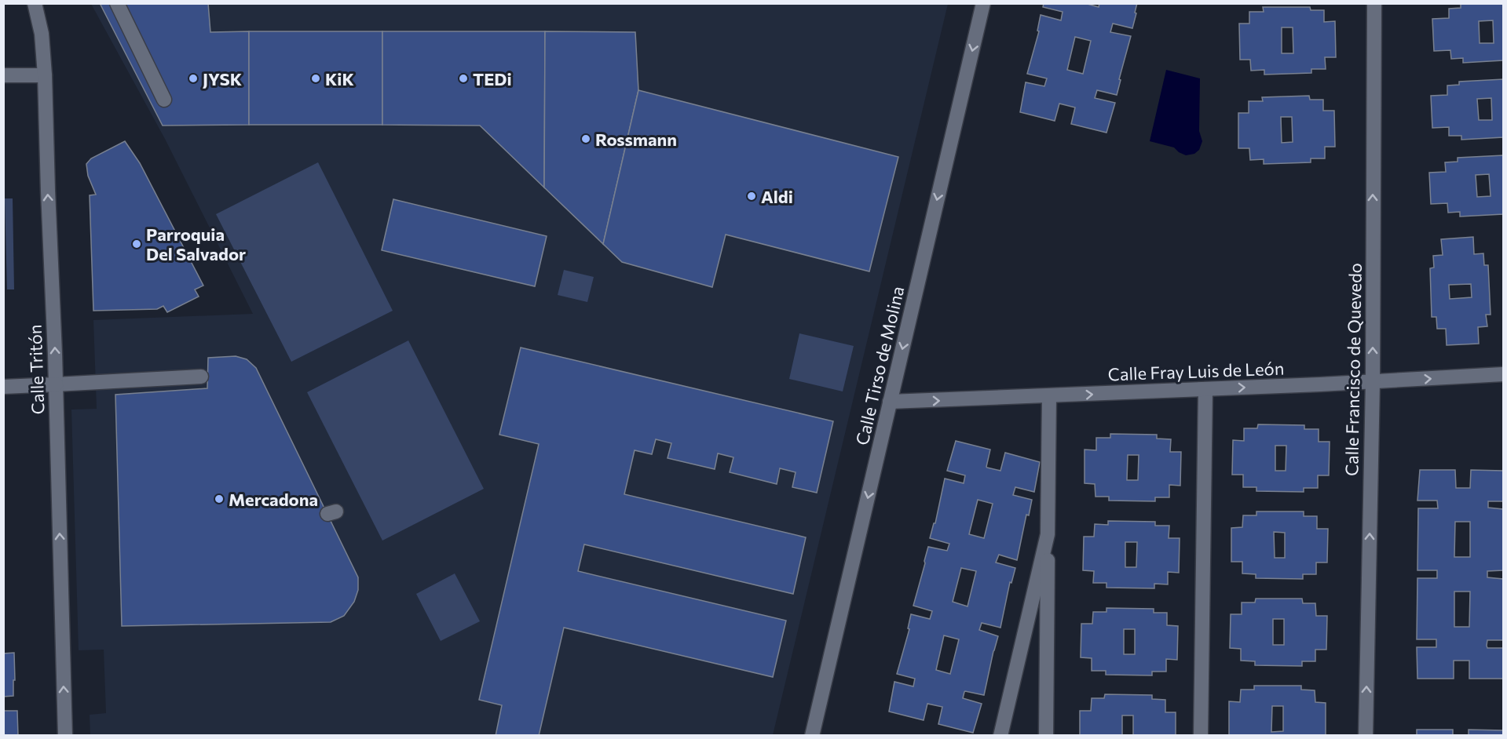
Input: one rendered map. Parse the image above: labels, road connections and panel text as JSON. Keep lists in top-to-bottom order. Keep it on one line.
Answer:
{"streets":{"street":["Calle Tirso de Molina","Calle Tritón","Calle Francisco de Quevedo","Calle Fray Luis de León"]},"crossings":[["Calle Tirso de Molina","Calle Fray Luis de León"],["Calle Francisco de Quevedo","Calle Fray Luis de León"]],"one_way":["Calle Tirso de Molina","Calle Tritón","Calle Francisco de Quevedo","Calle Fray Luis de León"],"places":["JYSK","KiK","TEDi","Rossmann","Aldi","Parroquia Del Salvador","Mercadona"]}
